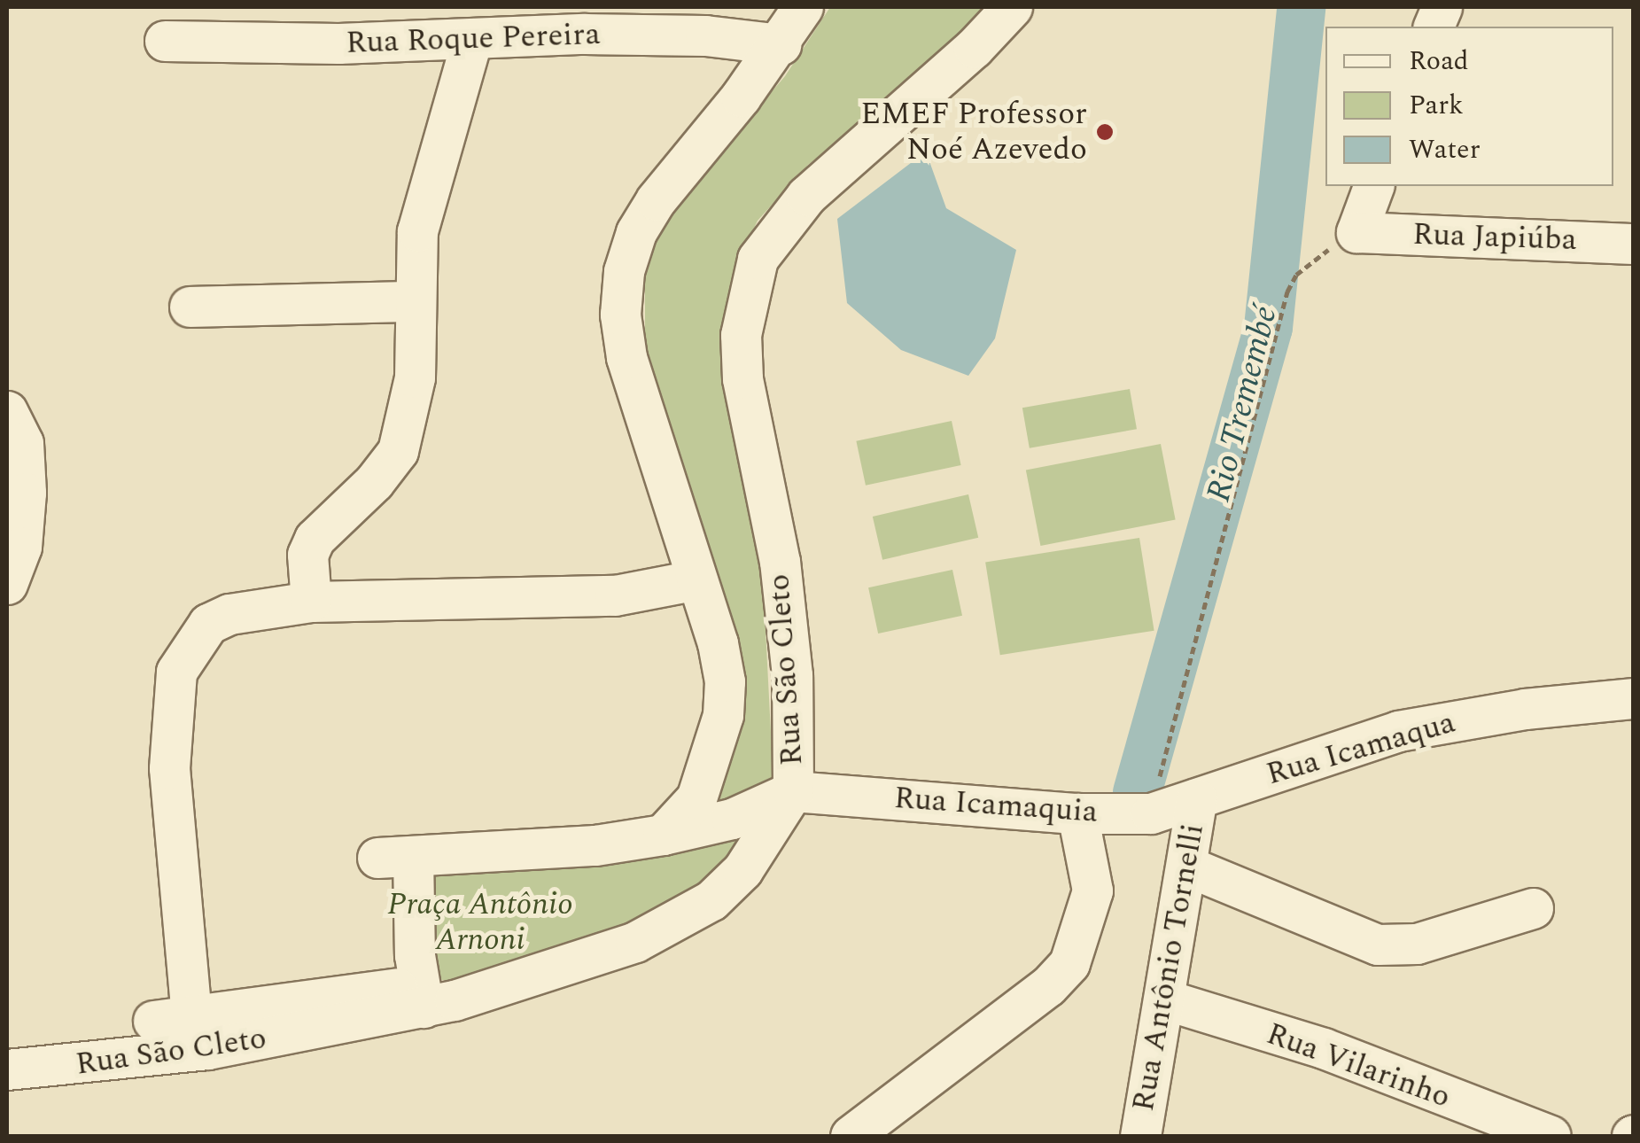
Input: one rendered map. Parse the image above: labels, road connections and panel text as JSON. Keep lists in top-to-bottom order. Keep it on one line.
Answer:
{"streets":{"street":["Rua Roque Pereira","Rua Japiúba","Rua São Cleto","Rua Icamaqua","Rua Icamaquia","Rua Antônio Tornelli","Rua Vilarinho"]},"crossings":[["Rua São Cleto","Rua Icamaquia"],["Rua Icamaqua","Rua Icamaquia"],["Rua Icamaqua","Rua Antônio Tornelli"],["Rua Icamaquia","Rua Antônio Tornelli"],["Rua Antônio Tornelli","Rua Vilarinho"]],"water":["Rio Tremembé"],"parks":["Praça Antônio Arnoni"],"places":["EMEF Professor Noé Azevedo"],"legend":["Road","Park","Water"]}
